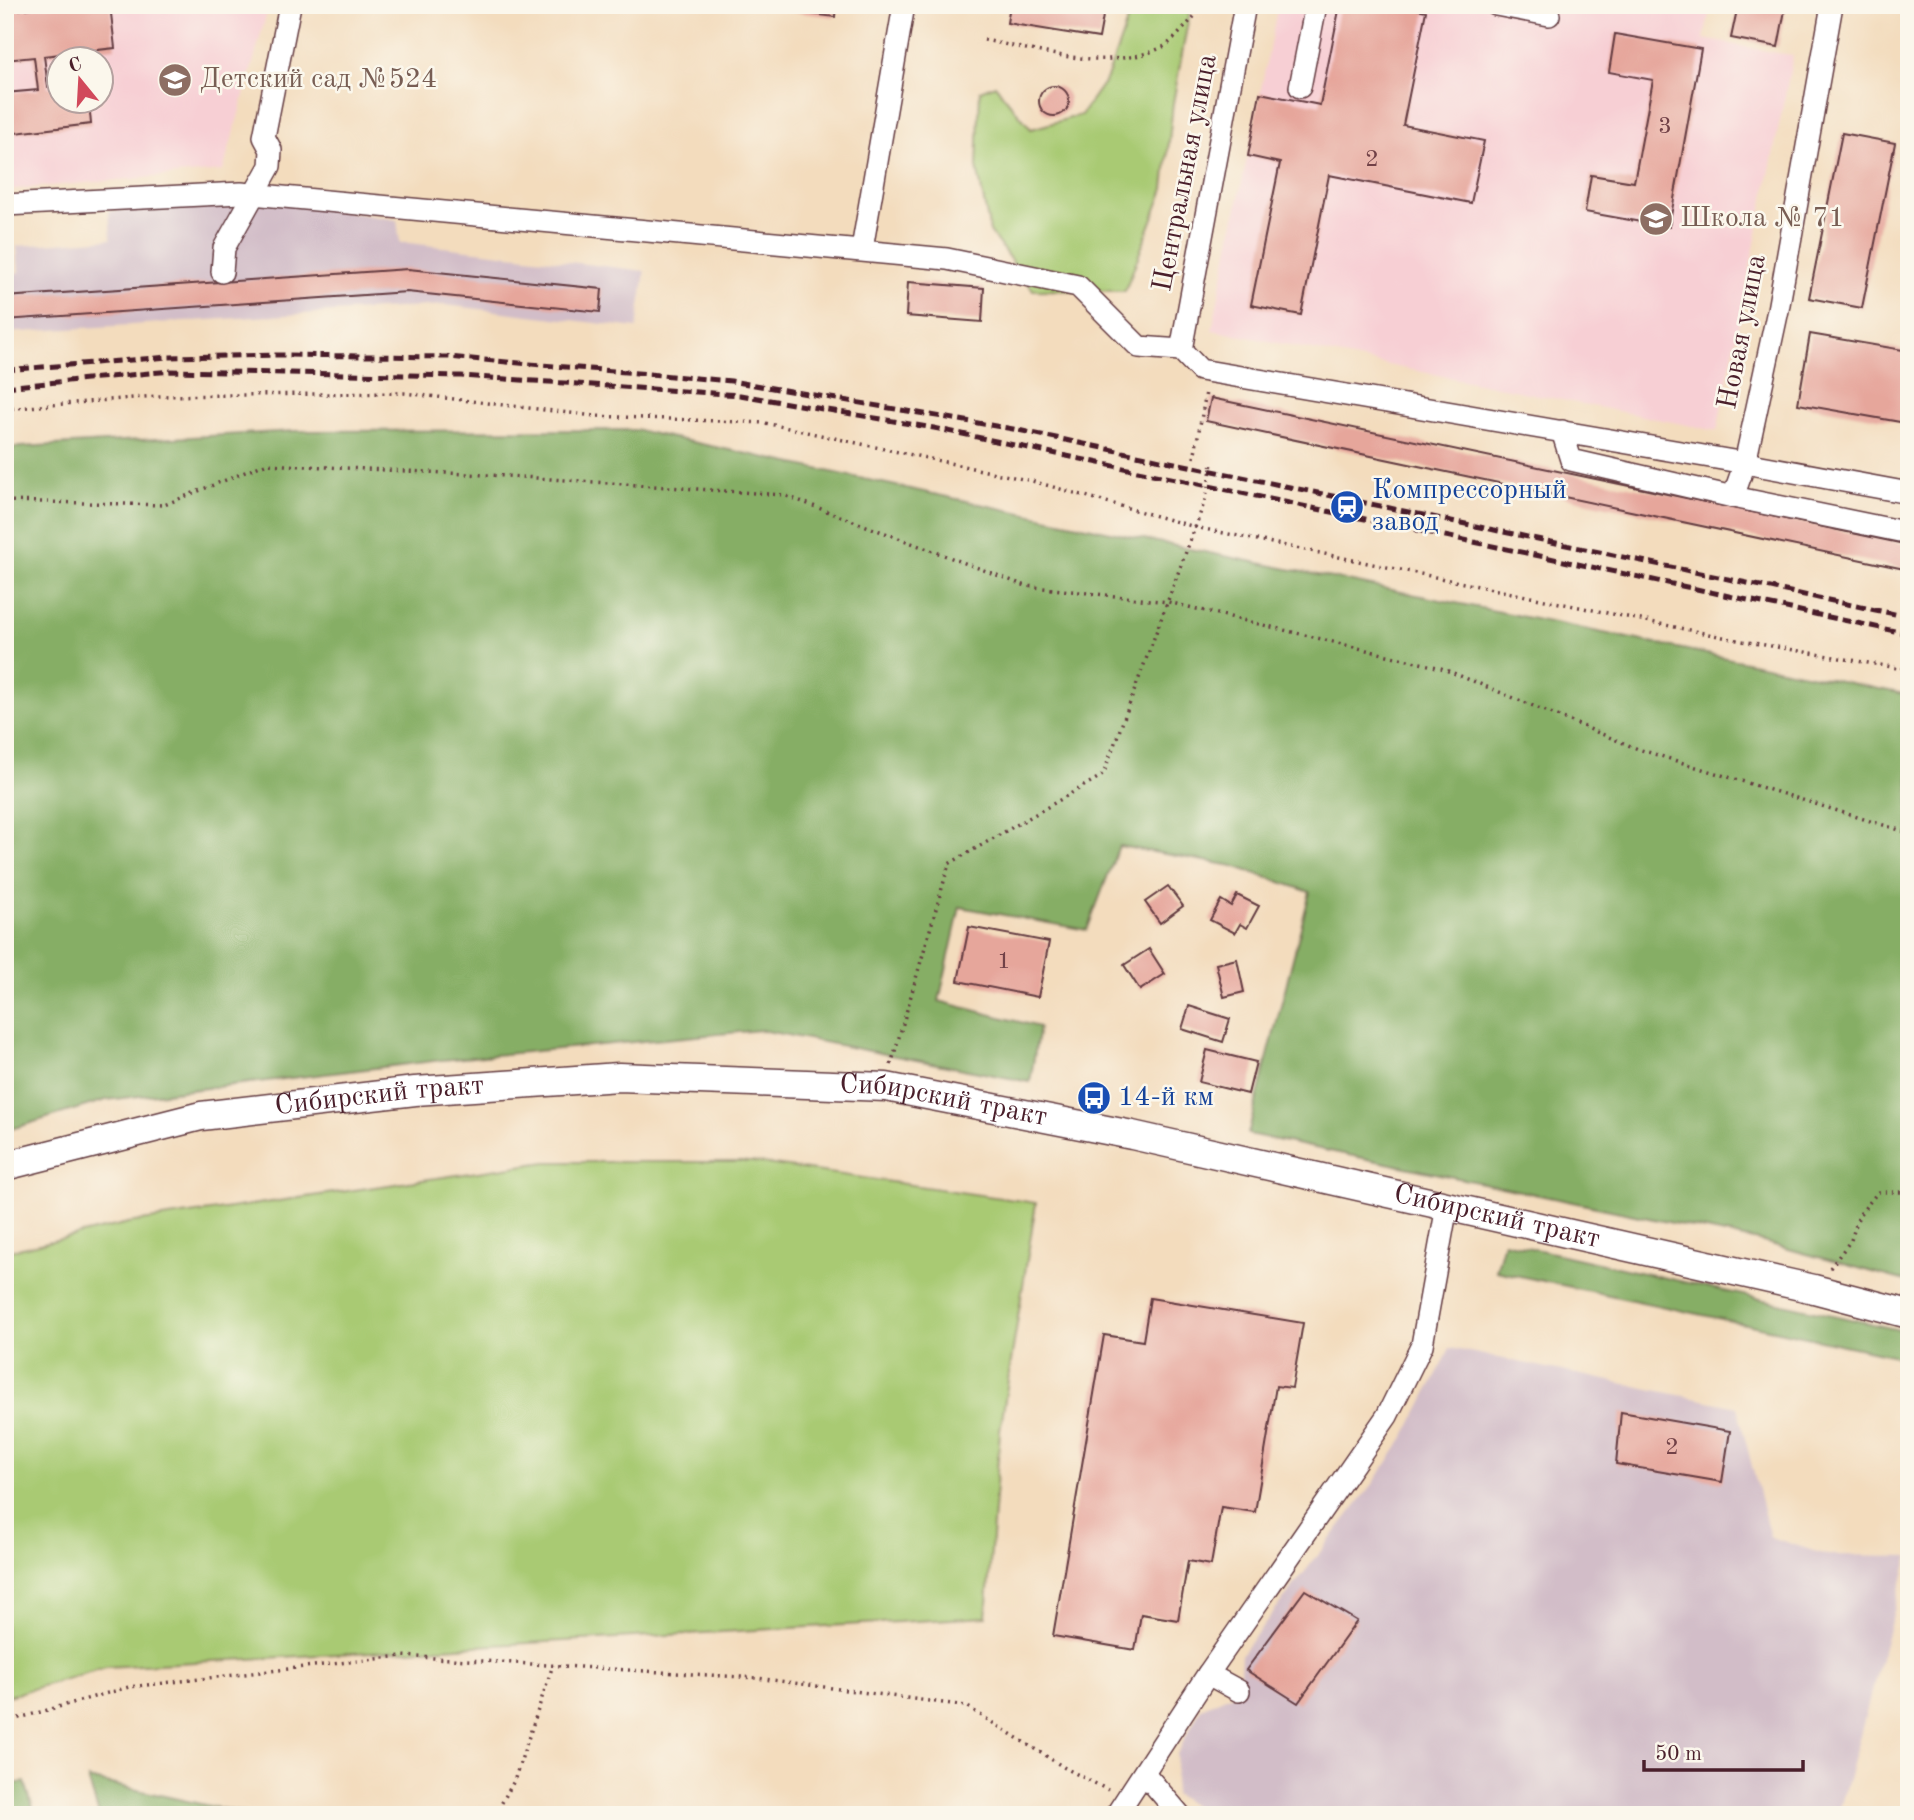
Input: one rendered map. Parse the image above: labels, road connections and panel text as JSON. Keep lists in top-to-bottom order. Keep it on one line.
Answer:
{"streets":{"main road":["Сибирский тракт"],"street":["Центральная улица","Новая улица"]},"places":{"school or university":["Детский сад №524","Школа № 71"],"station":["Компрессорный завод"],"bus stop":["14-й км"]},"house_numbers":["3","2","1","2"],"scale_bar":"50 m","north":"top"}
